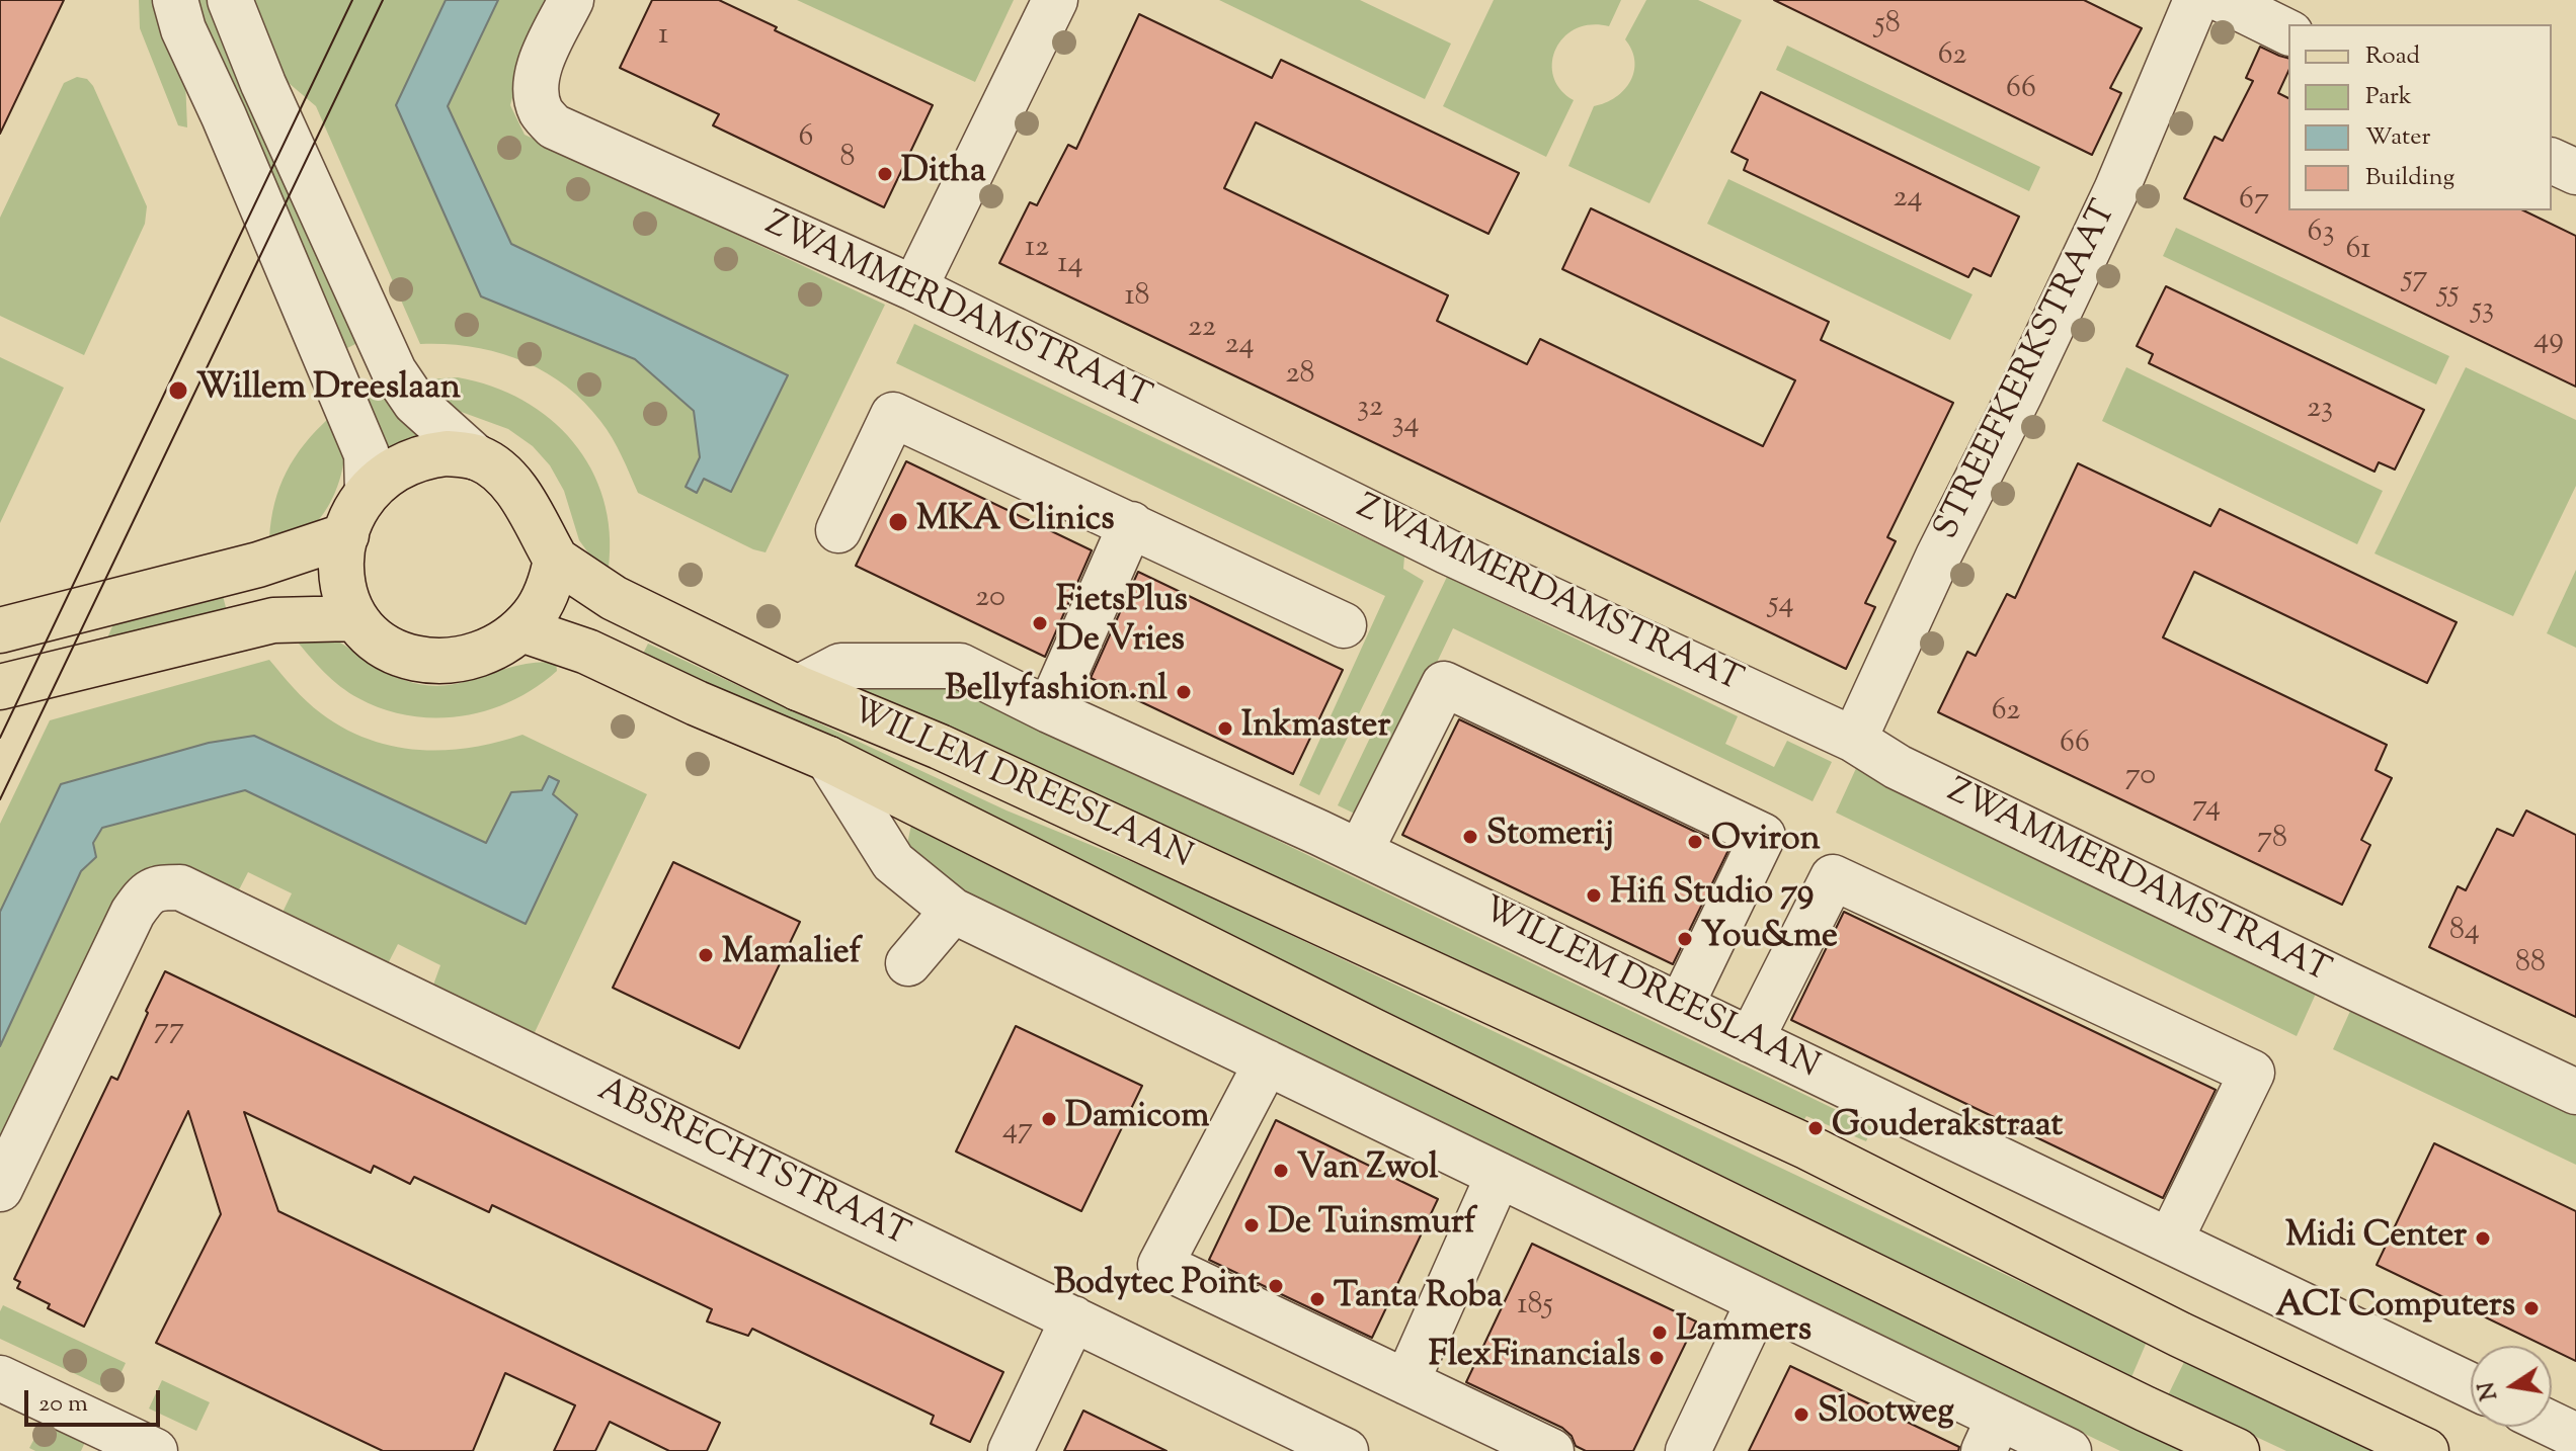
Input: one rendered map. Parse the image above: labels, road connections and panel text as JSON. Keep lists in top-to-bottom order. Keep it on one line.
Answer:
{"streets":{"main road":["WILLEM DREESLAAN"],"street":["ZWAMMERDAMSTRAAT","STREEFKERKSTRAAT","ABSRECHTSTRAAT"]},"crossings":[["ZWAMMERDAMSTRAAT","STREEFKERKSTRAAT"]],"places":["Ditha","Willem Dreeslaan","MKA Clinics","FietsPlus De Vries","Bellyfashion.nl","Inkmaster","Stomerij","Oviron","Hifi Studio 79","You&me","Mamalief","Damicom","Gouderakstraat","Van Zwol","De Tuinsmurf","Midi Center","Bodytec Point","Tanta Roba","ACI Computers","Lammers","FlexFinancials","Slootweg"],"house_numbers":["58","1","62","66","6","8","24","67","63","12","61","14","57","55","18","53","22","49","24","28","32","23","34","20","54","62","66","70","74","78","84","88","77","47","185"],"legend":["Road","Park","Water","Building"],"scale_bar":"20 m","north":"left"}
